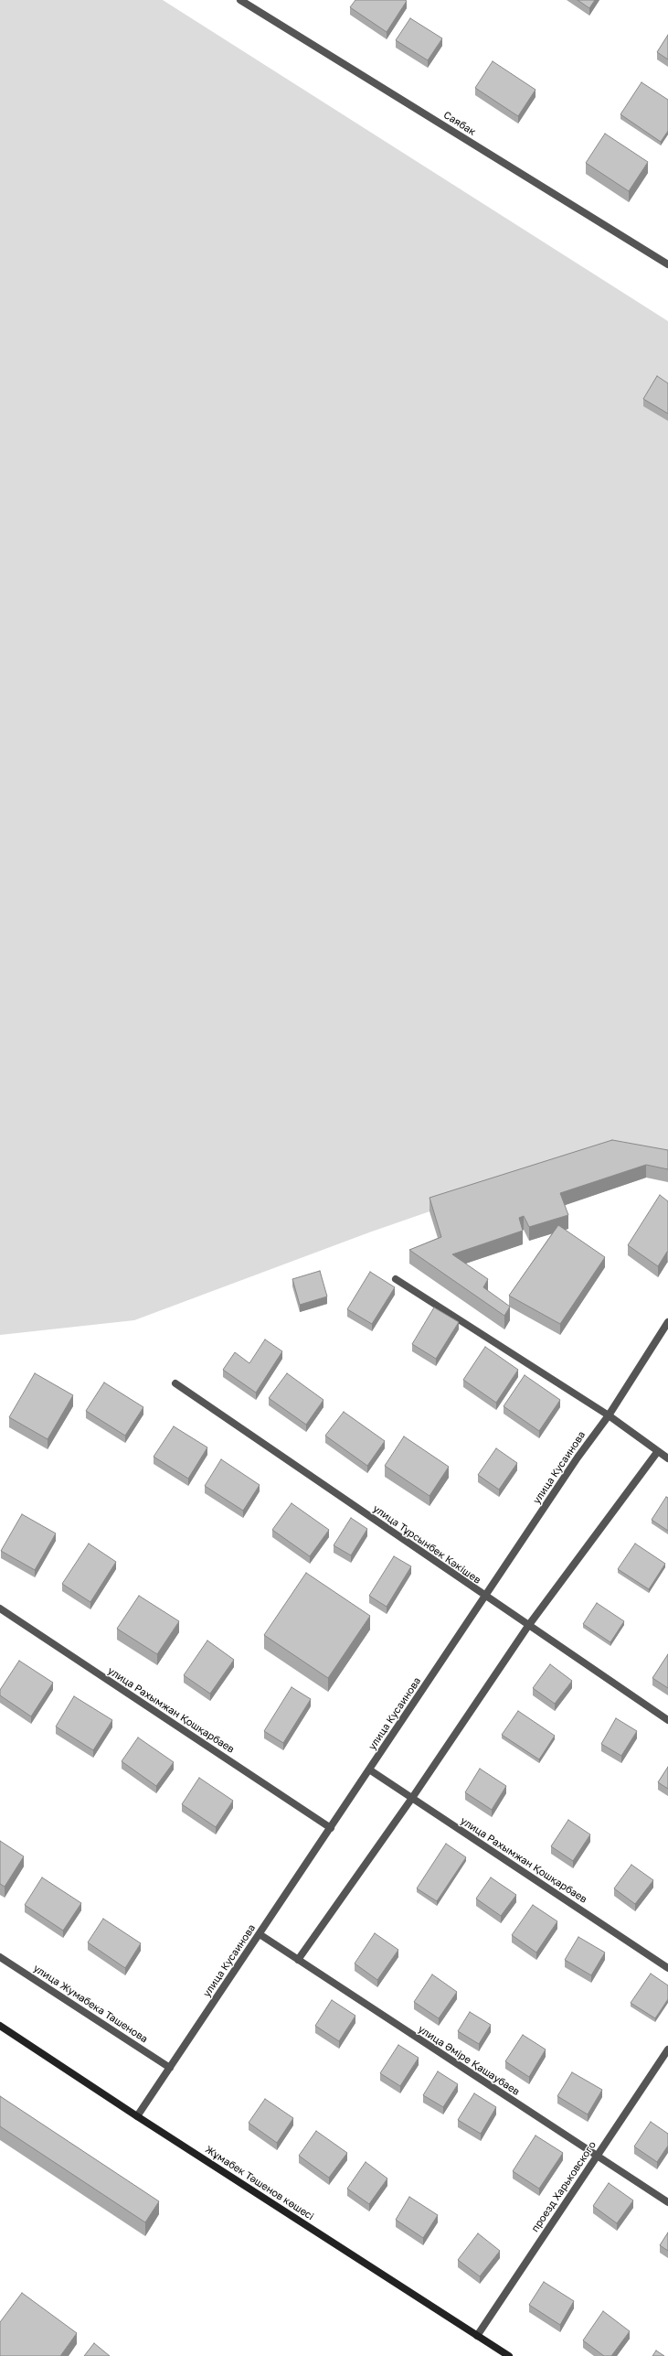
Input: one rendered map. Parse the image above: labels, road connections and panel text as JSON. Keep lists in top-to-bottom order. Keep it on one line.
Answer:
{"streets":{"main road":["Жұмабек Тәшенов көшесі"],"street":["Саябак","улица Кусаинова","улица Тұрсынбек Кәкішев","улица Рахымжан Қошқарбаев","улица Жумабека Ташенова","улица Әміре Қашаубаев","проезд Харьковского"]},"crossings":[["улица Кусаинова","улица Тұрсынбек Кәкішев"],["улица Кусаинова","улица Рахымжан Қошқарбаев"],["улица Кусаинова","улица Жумабека Ташенова"],["улица Кусаинова","улица Әміре Қашаубаев"],["улица Кусаинова","Жұмабек Тәшенов көшесі"],["улица Әміре Қашаубаев","проезд Харьковского"],["Жұмабек Тәшенов көшесі","проезд Харьковского"]]}
